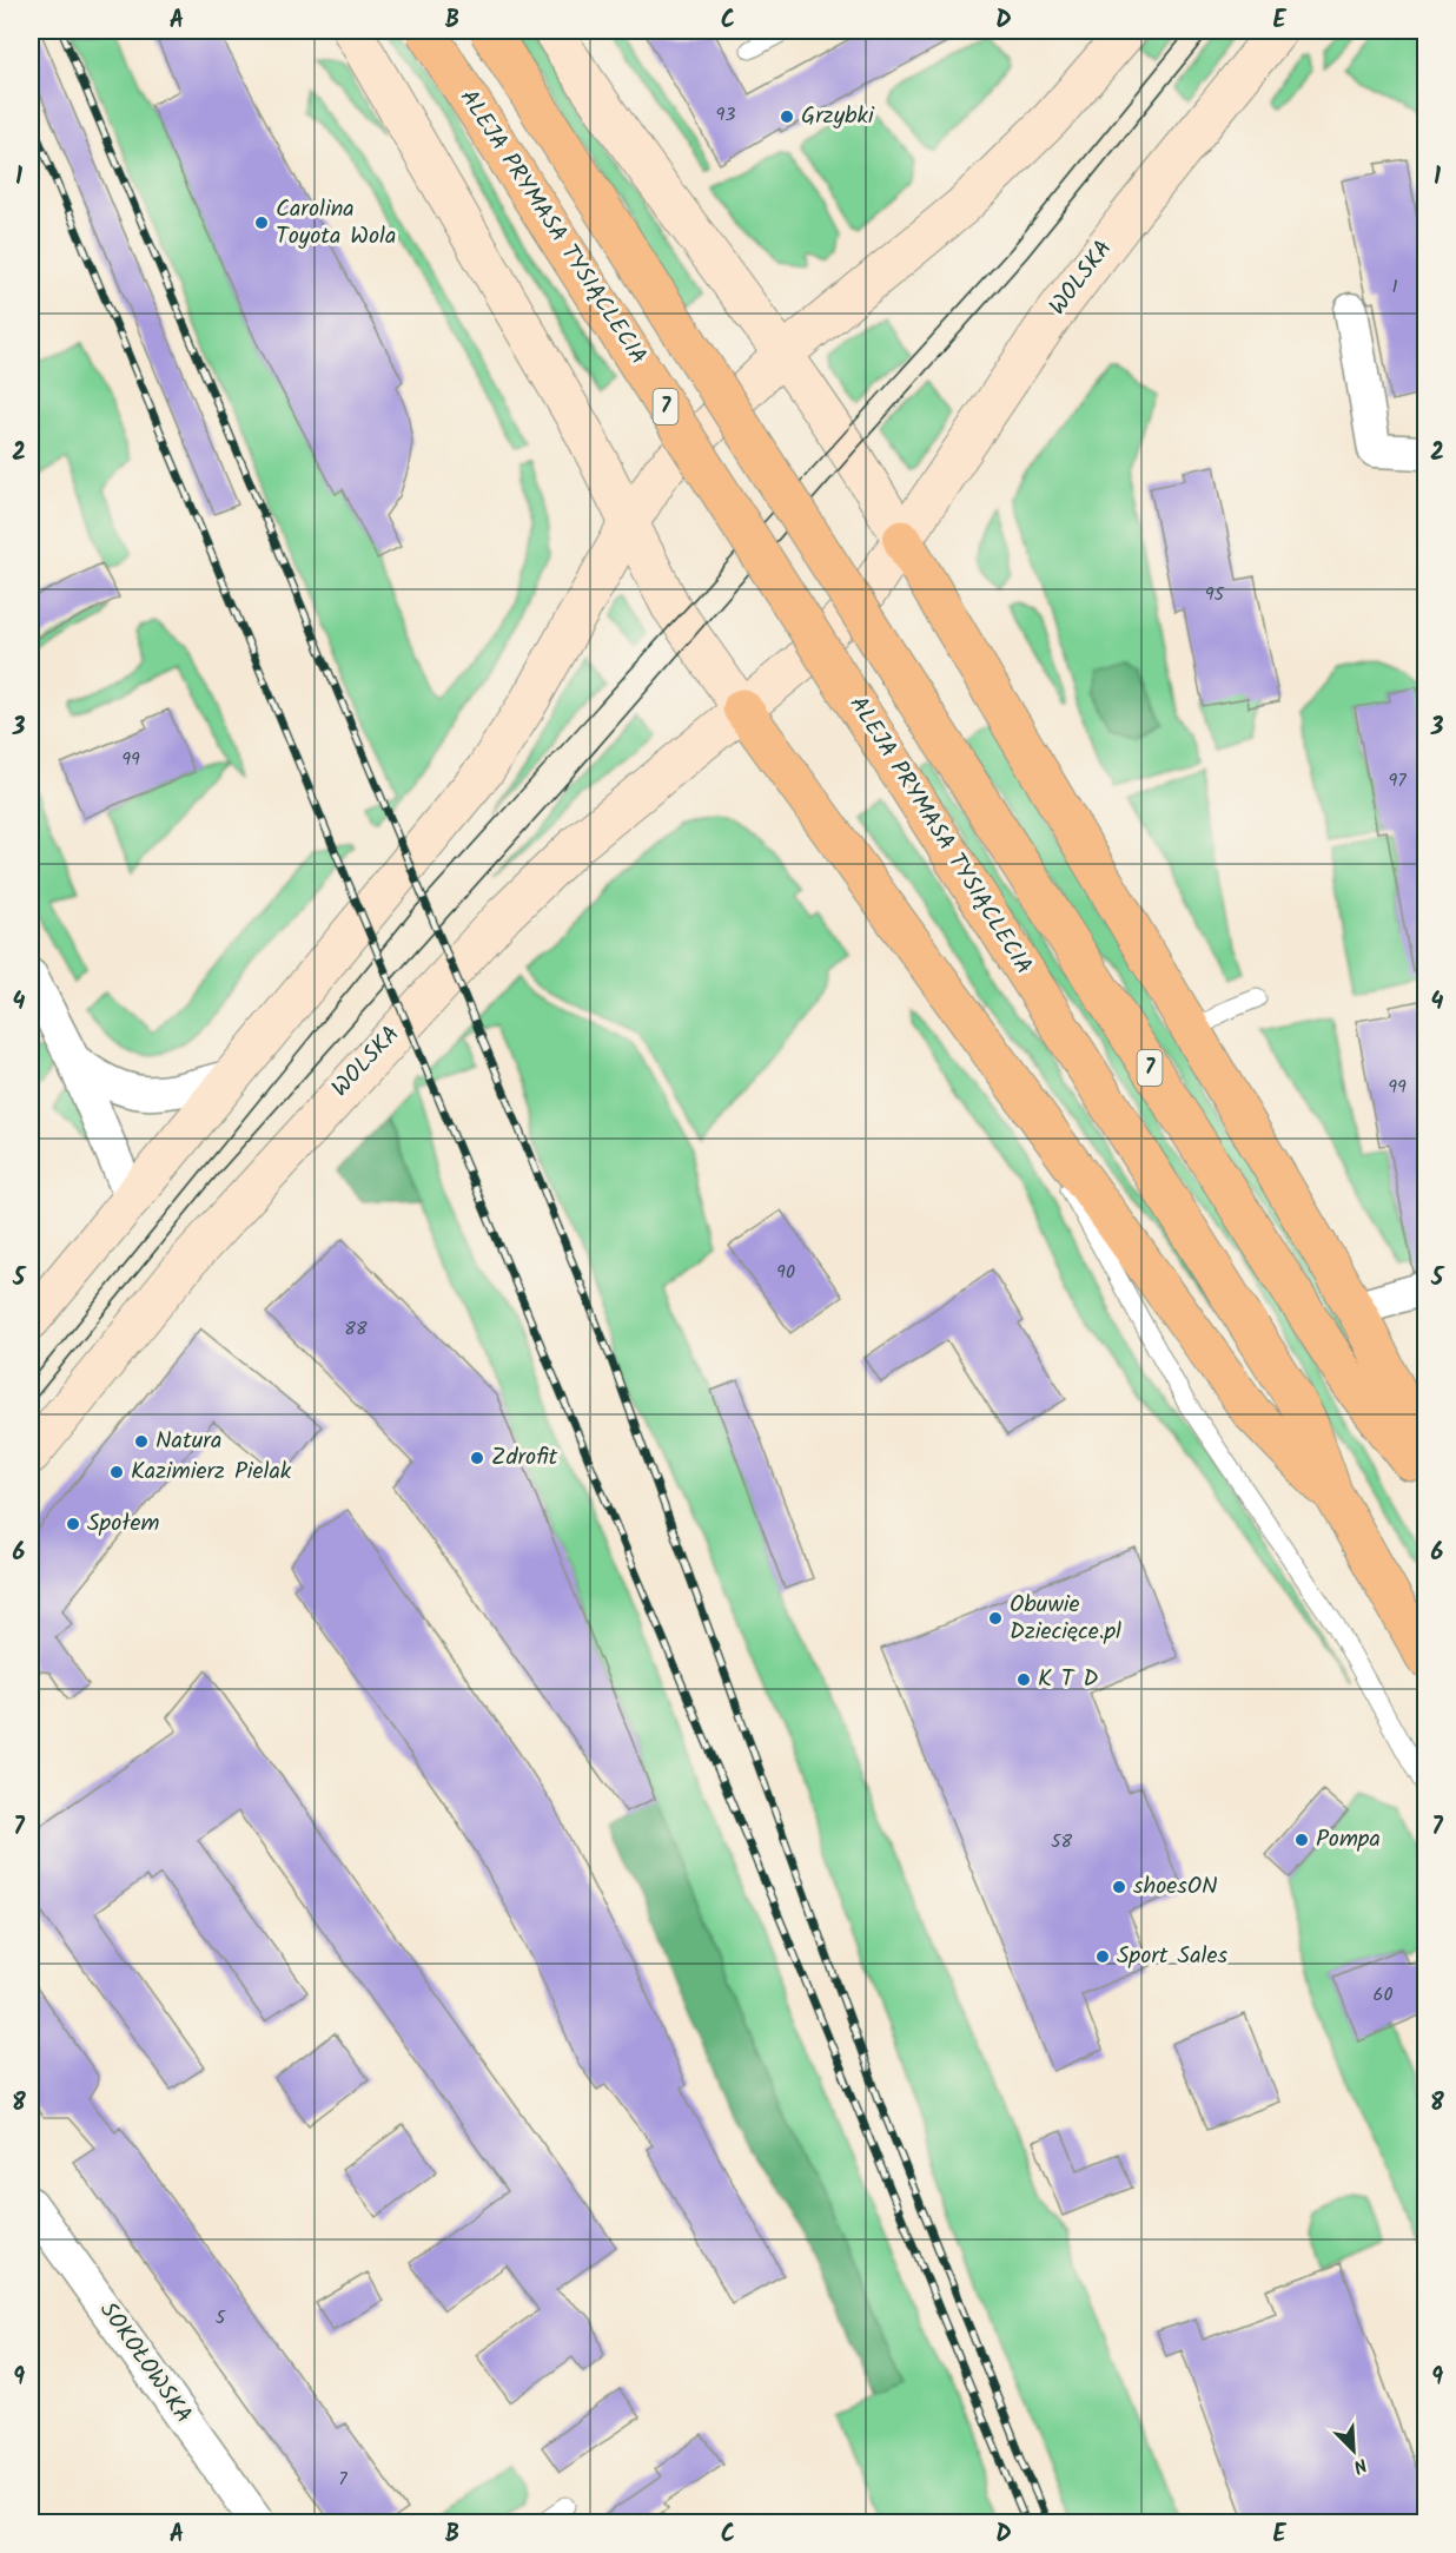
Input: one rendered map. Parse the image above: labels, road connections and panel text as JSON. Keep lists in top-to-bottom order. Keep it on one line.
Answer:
{"streets":{"main road":["ALEJA PRYMASA TYSIĄCLECIA","WOLSKA","7"],"street":["SOKOŁOWSKA"]},"places":["Grzybki","Carolina Toyota Wola","Natura","Zdrofit","Kazimierz Pielak","Społem","Obuwie Dziecięce.pl","K T D","Pompa","shoesON","Sport Sales"],"house_numbers":["93","1","95","99","97","99","90","88","58","60","5","7"],"north":"bottom right","grid":{"columns":["A","B","C","D","E"],"rows":["1","2","3","4","5","6","7","8","9"]}}
